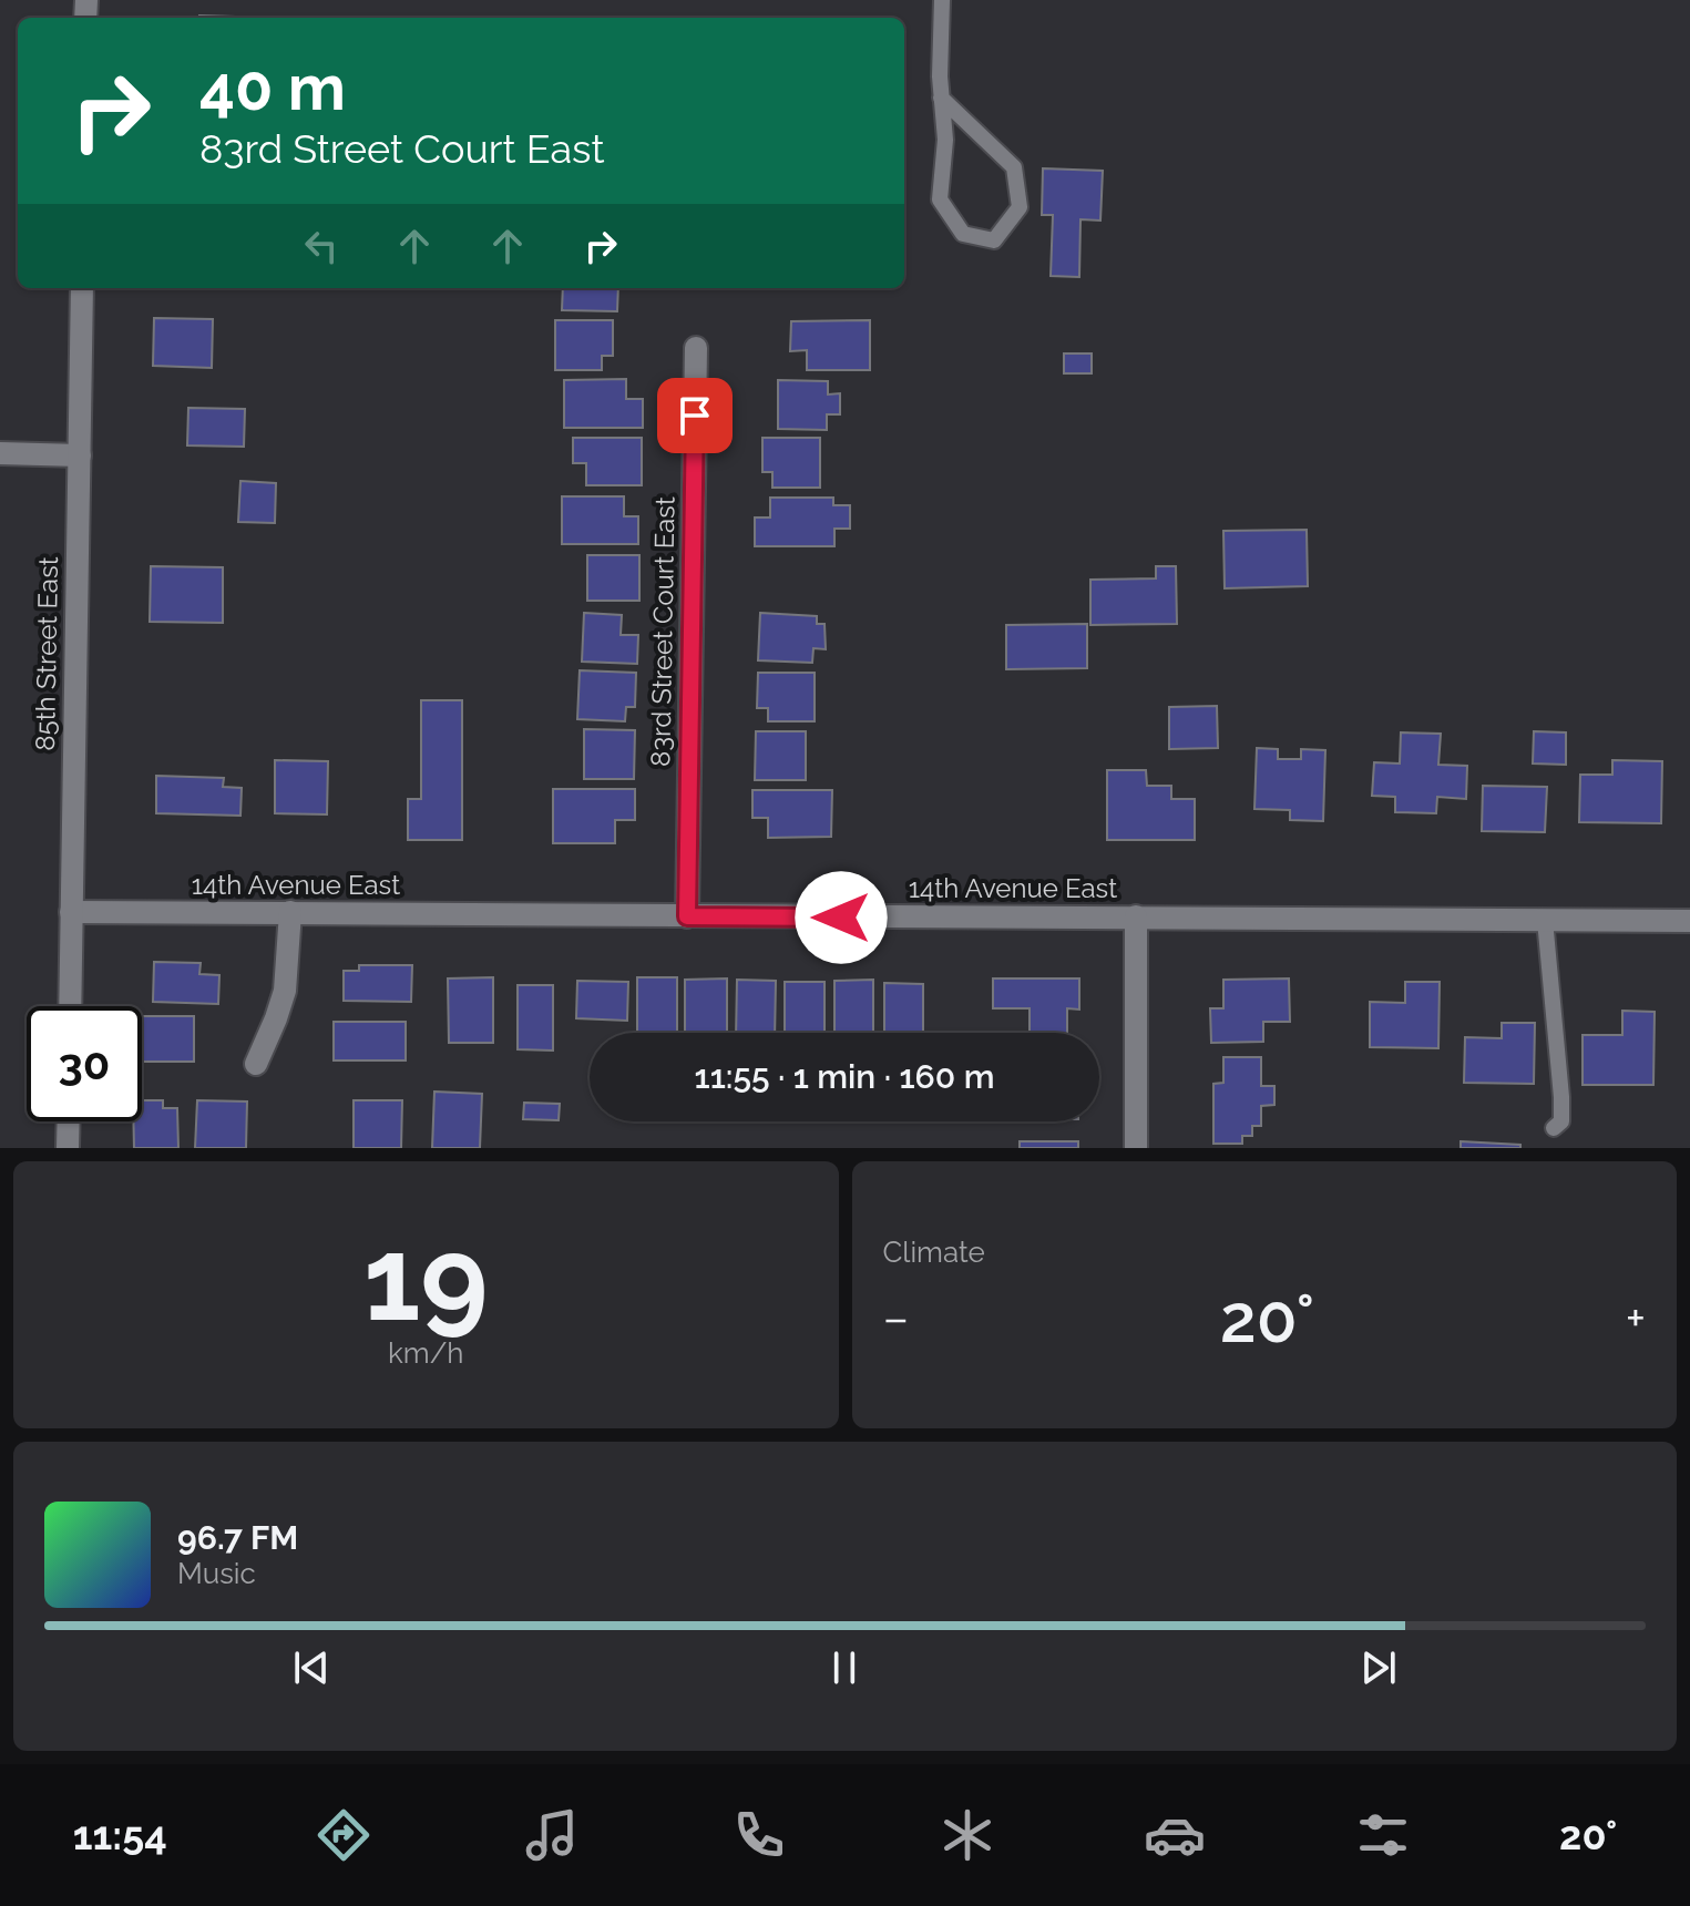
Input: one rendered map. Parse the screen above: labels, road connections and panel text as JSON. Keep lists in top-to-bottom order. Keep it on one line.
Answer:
{"streets":{"street":["83rd Street Court East","85th Street East","14th Avenue East"]},"crossings":[["83rd Street Court East","14th Avenue East"],["85th Street East","14th Avenue East"]],"page":{"turn":["40 m","83rd Street Court East"],"limit":"30","trip":"11:55 · 1 min · 160 m","tile":[["19","km/h"],"Climate"],"heat":["−","20°","+"],"song":["96.7 FM","Music"],"tabs":["11:54","20°"]}}
